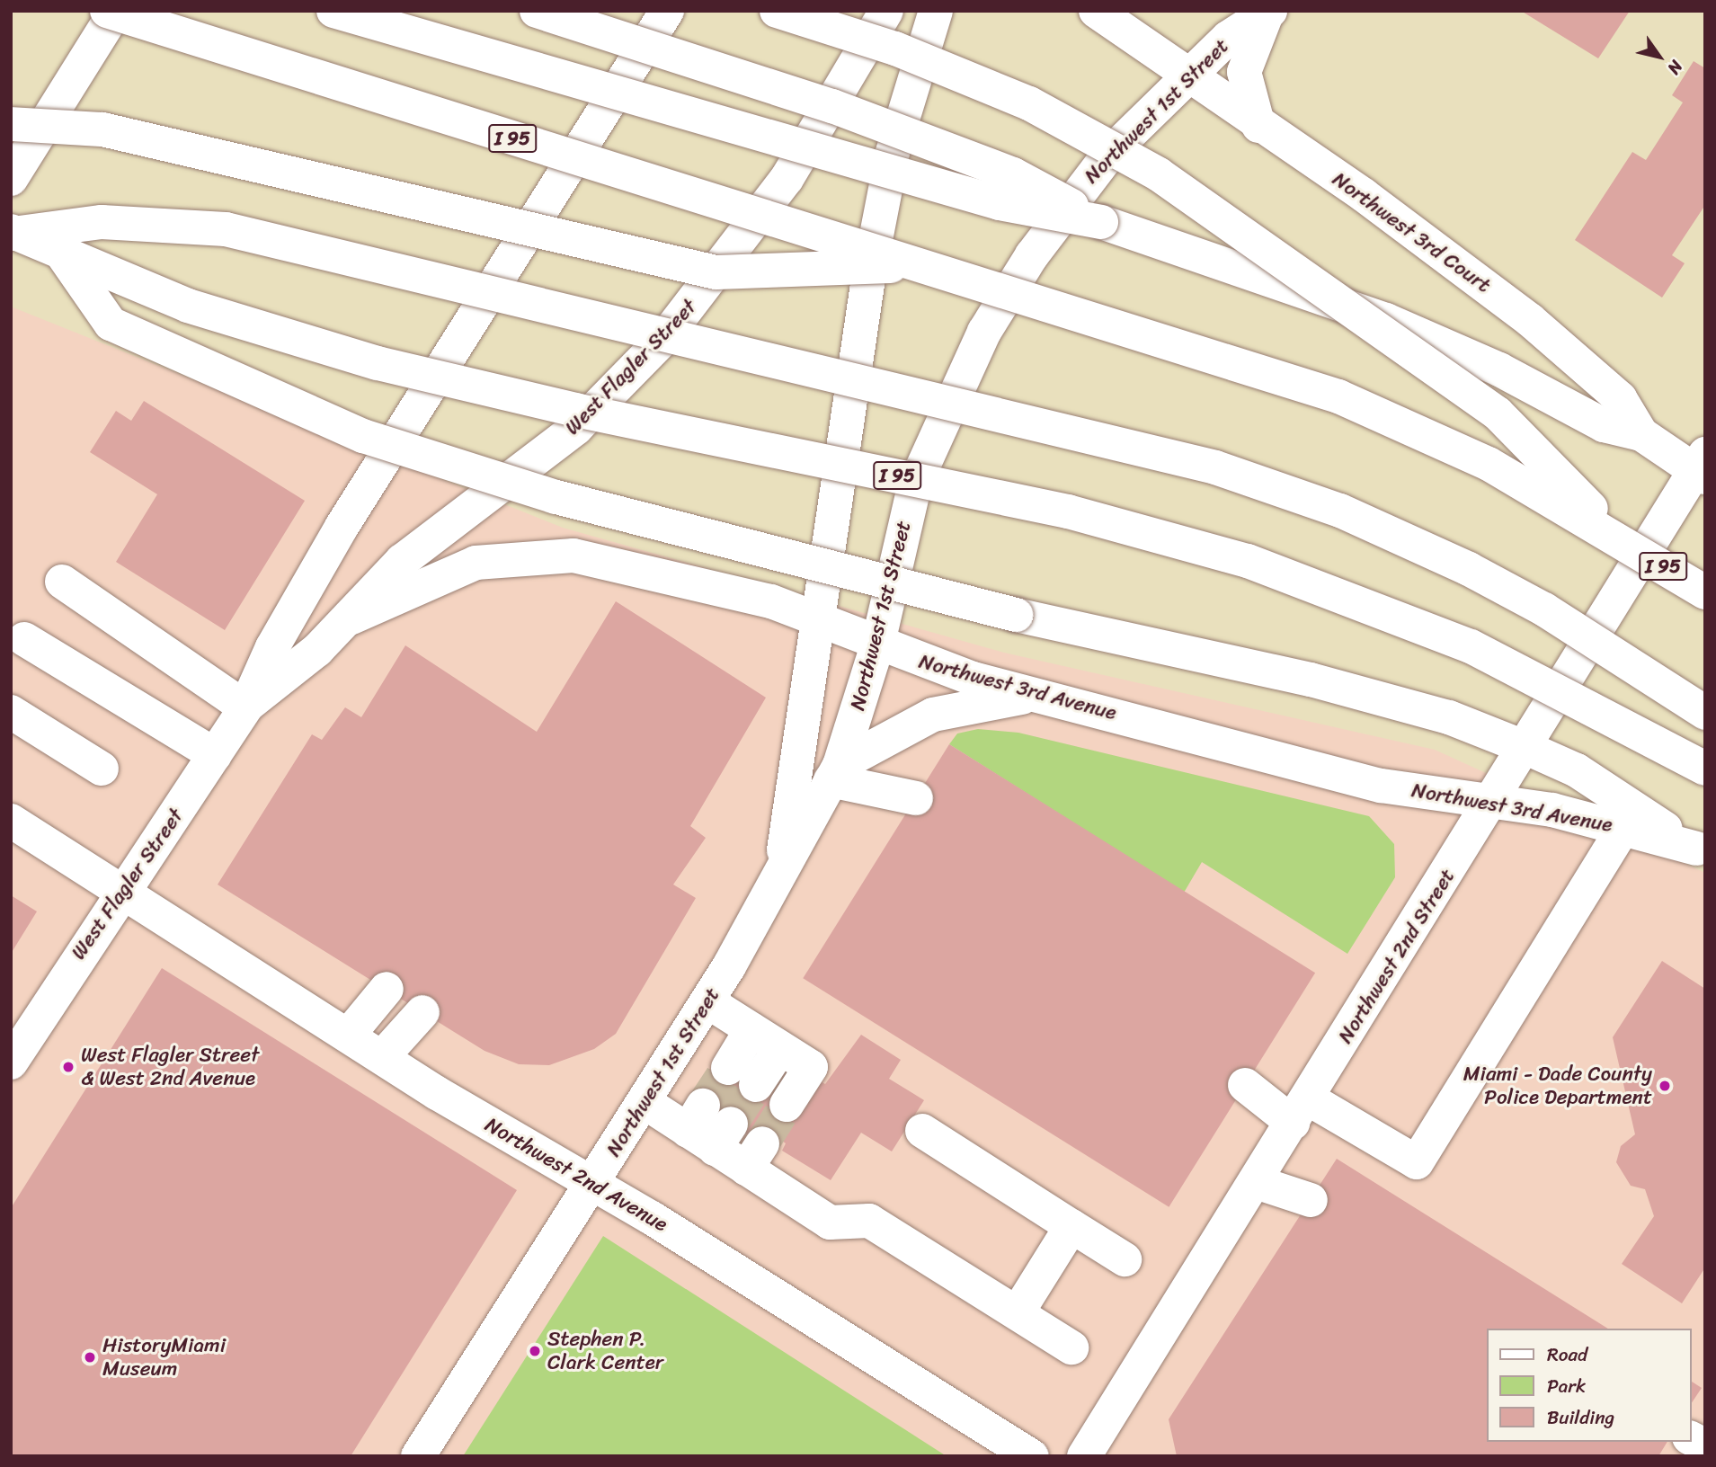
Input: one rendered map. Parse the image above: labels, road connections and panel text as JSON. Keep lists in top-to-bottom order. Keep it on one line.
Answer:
{"streets":{"main road":["Northwest 1st Street","I 95","Northwest 3rd Court","West Flagler Street","Northwest 3rd Avenue","Northwest 2nd Street","Northwest 2nd Avenue"]},"crossings":[["Northwest 1st Street","Northwest 3rd Court"],["Northwest 1st Street","Northwest 3rd Avenue"],["Northwest 1st Street","Northwest 2nd Avenue"],["I 95","Northwest 3rd Avenue"],["Northwest 3rd Court","Northwest 2nd Street"],["West Flagler Street","Northwest 3rd Avenue"],["West Flagler Street","Northwest 2nd Avenue"],["Northwest 3rd Avenue","Northwest 2nd Street"]],"places":["West Flagler Street & West 2nd Avenue","Miami - Dade County Police Department","Stephen P. Clark Center","HistoryMiami Museum"],"legend":["Road","Park","Building"],"north":"bottom right"}
